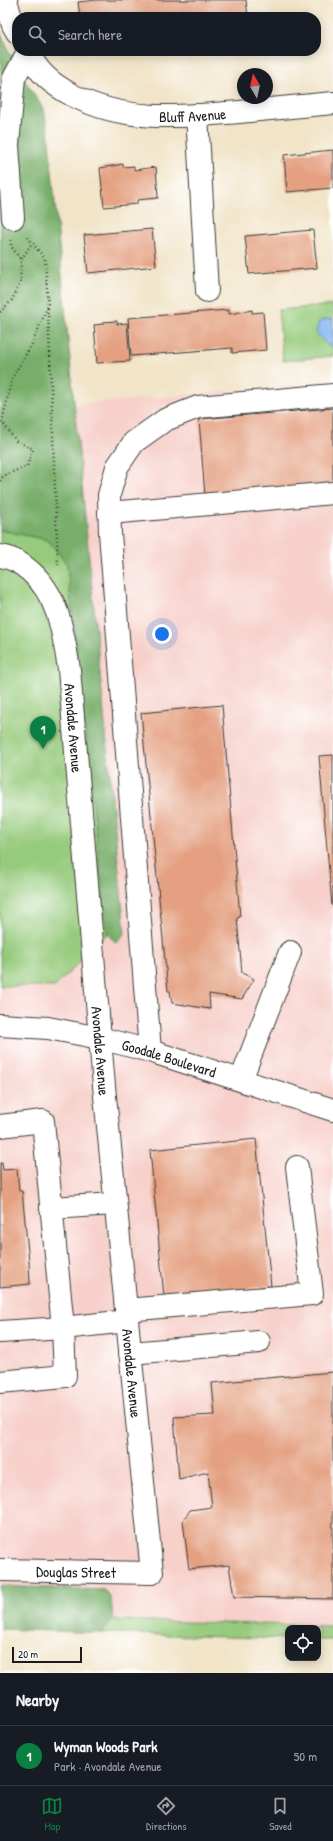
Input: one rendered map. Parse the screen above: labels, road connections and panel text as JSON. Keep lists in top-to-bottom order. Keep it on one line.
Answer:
{"streets":{"street":["Bluff Avenue","Avondale Avenue","Goodale Boulevard","Douglas Street"]},"crossings":[["Avondale Avenue","Goodale Boulevard"],["Avondale Avenue","Douglas Street"]],"scale_bar":"20 m","north":"top","page":{"search":"Search here","pins":"1","scale":"20 m","heading":"Nearby","list":[{"mark":"1","name":"Wyman Woods Park","note":"Park · Avondale Avenue","value":"50 m"}],"nav":["Map","Directions","Saved"]}}
